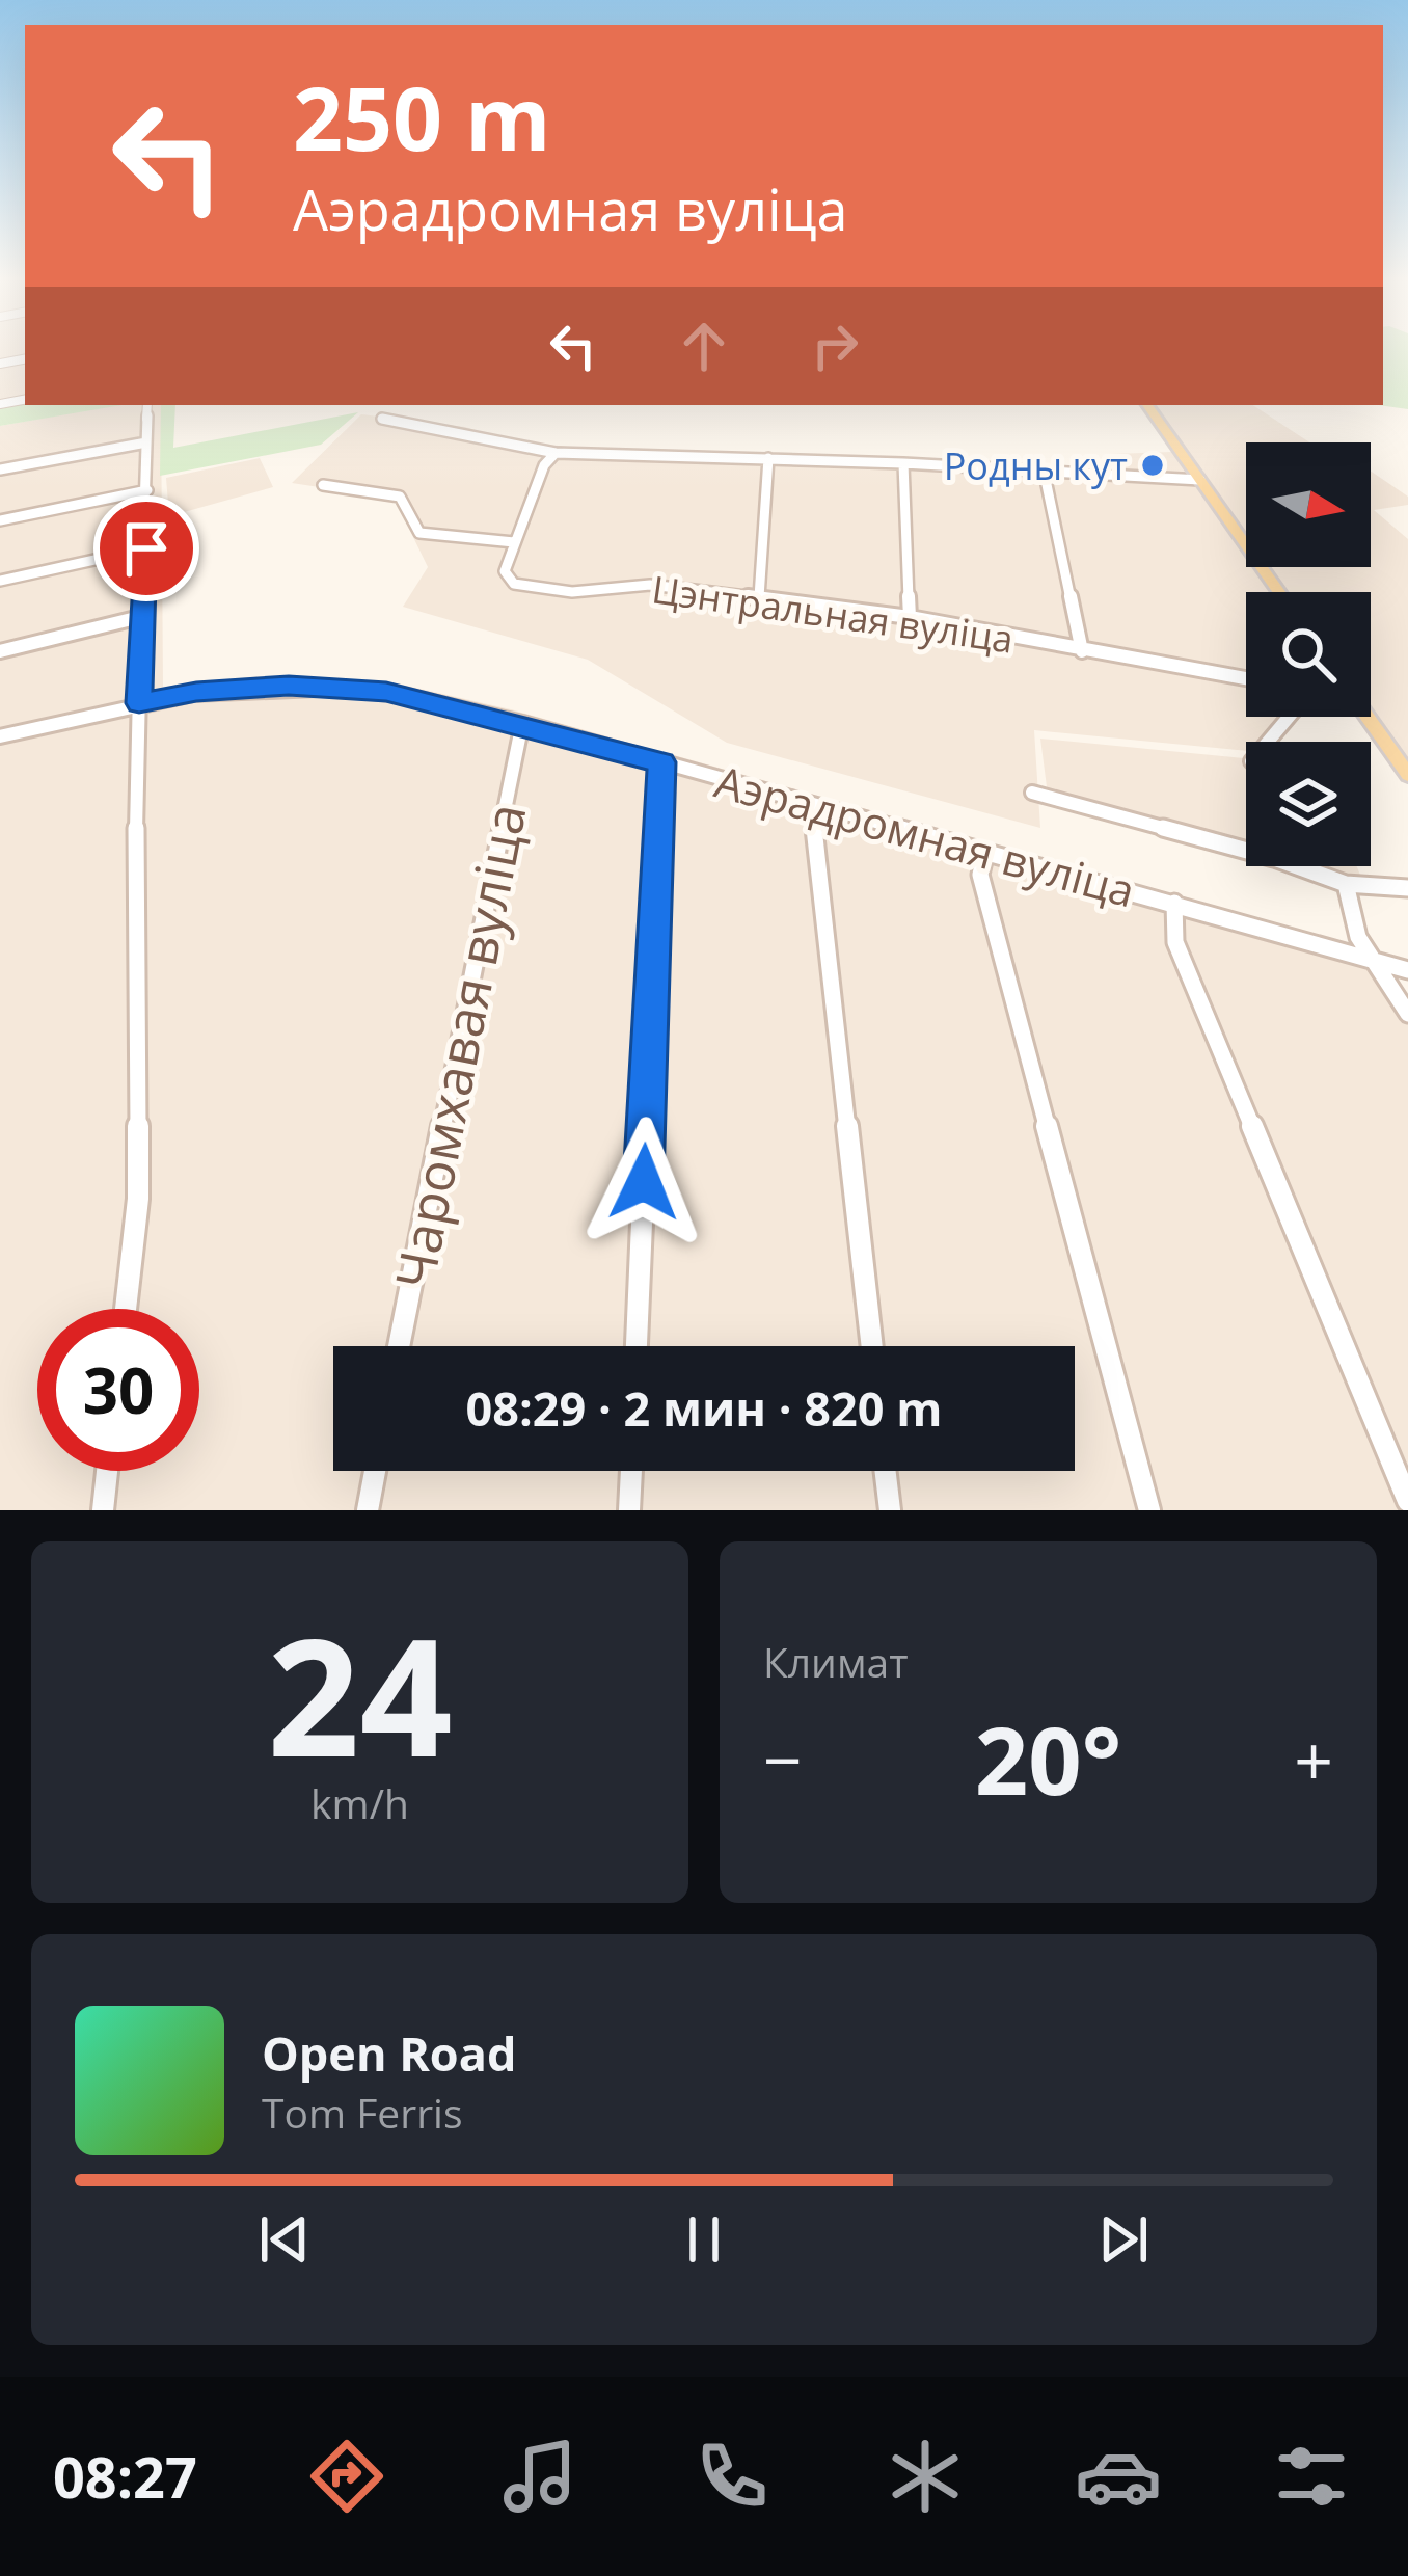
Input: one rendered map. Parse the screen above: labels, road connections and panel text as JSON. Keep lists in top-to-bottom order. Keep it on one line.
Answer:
{"streets":{"street":["Цэнтральная вуліца","Аэрадромная вуліца","Чаромхавая вуліца"]},"crossings":[["Аэрадромная вуліца","Чаромхавая вуліца"]],"places":["Родны кут"],"north":"right","page":{"turn":["250 m","Аэрадромная вуліца"],"limit":"30","trip":"08:29 · 2 мин · 820 m","tile":[["24","km/h"],"Климат"],"heat":["−","20°","+"],"song":["Open Road","Tom Ferris"],"tabs":"08:27"}}
